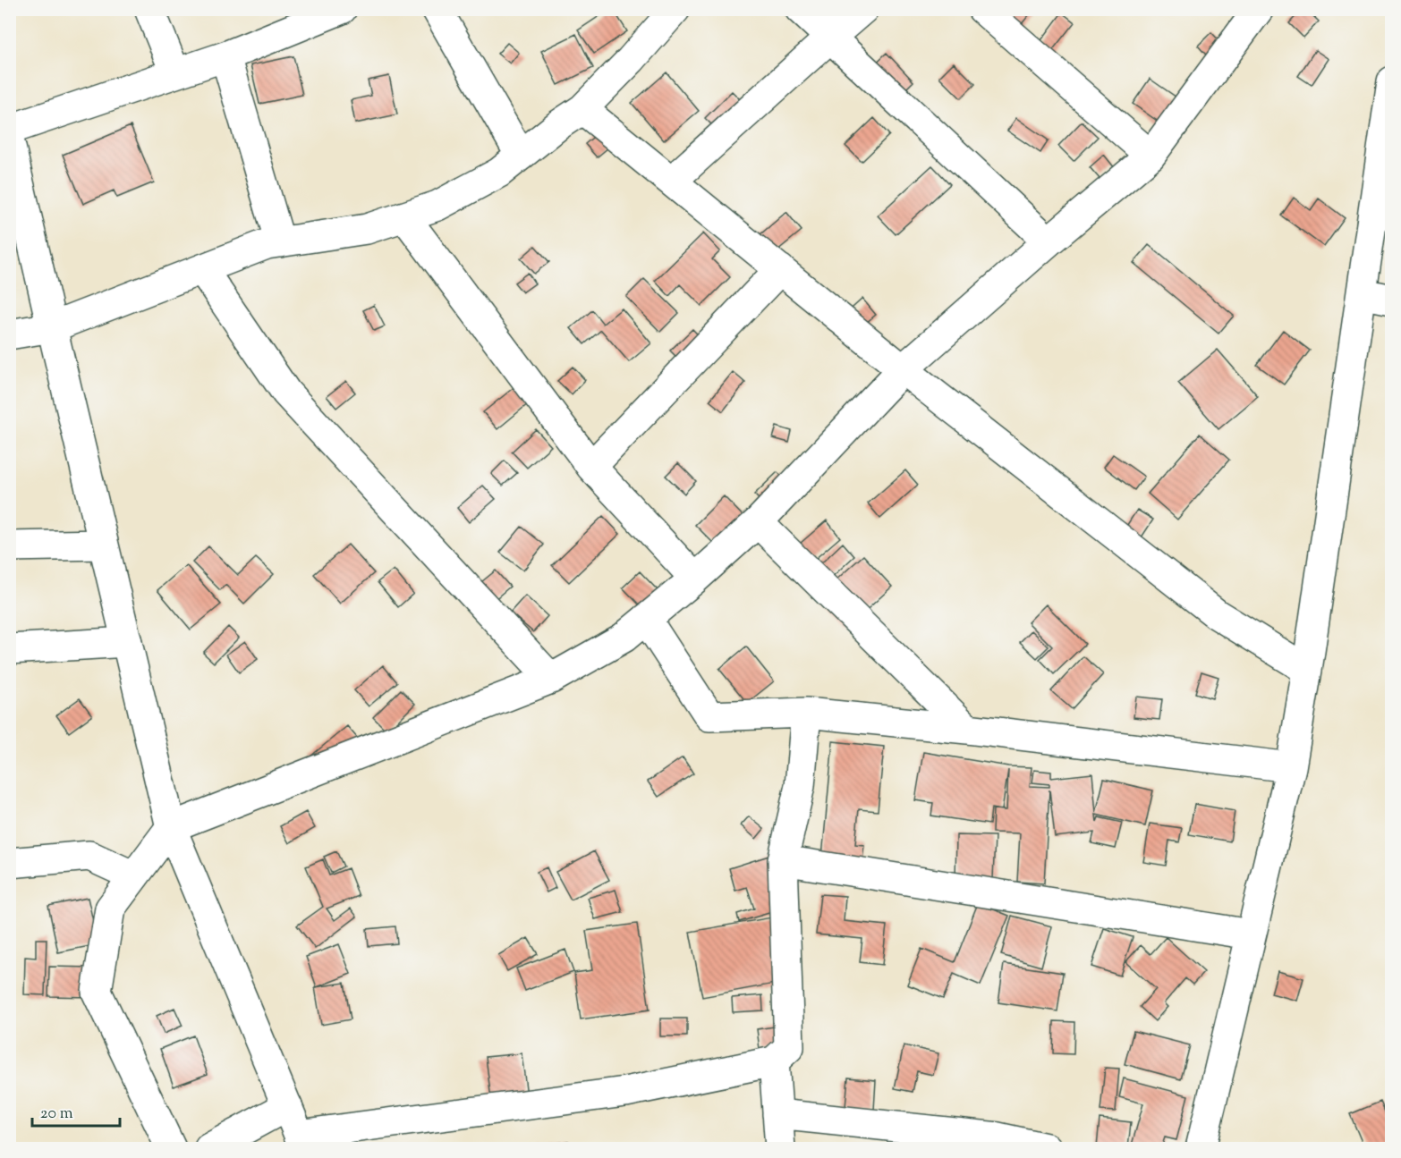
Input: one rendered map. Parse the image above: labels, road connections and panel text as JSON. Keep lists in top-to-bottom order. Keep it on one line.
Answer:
{"scale_bar":"20 m"}
